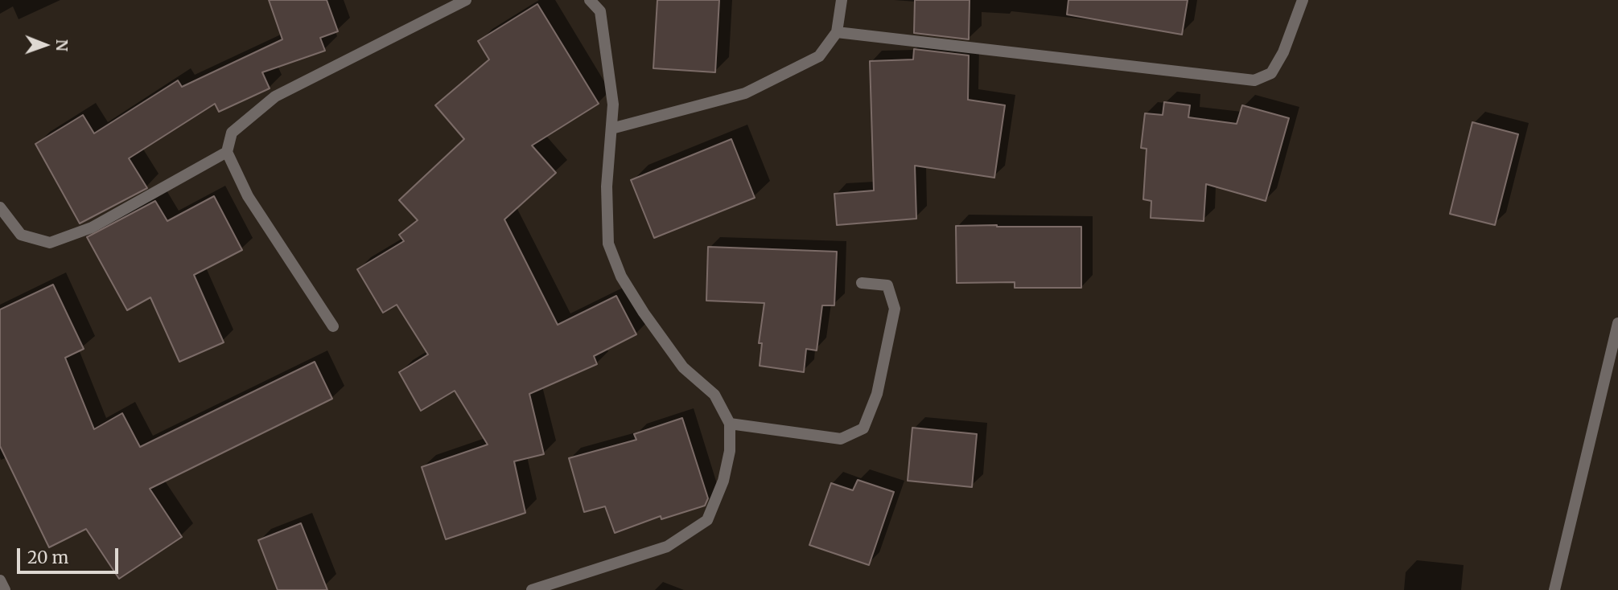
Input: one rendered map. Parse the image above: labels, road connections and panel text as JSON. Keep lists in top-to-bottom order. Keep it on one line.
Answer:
{"scale_bar":"20 m","north":"right"}
